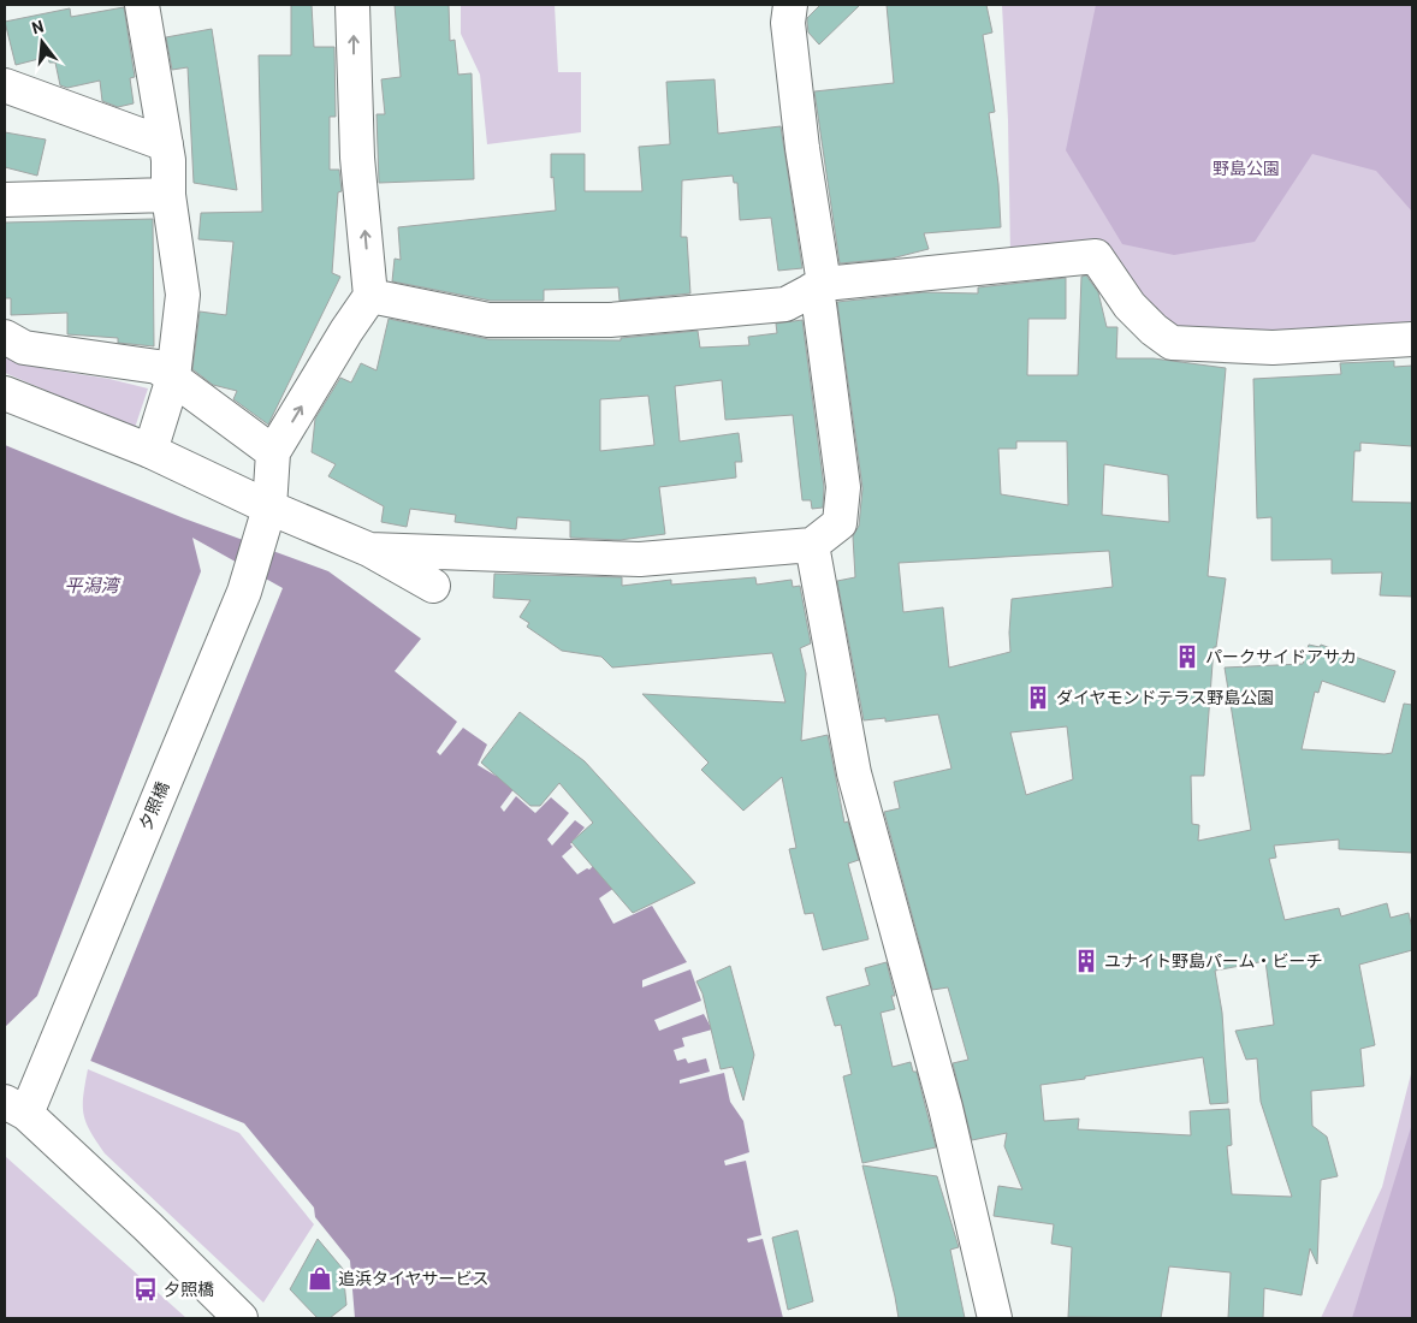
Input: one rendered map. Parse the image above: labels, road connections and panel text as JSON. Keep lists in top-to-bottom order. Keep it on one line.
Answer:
{"streets":{"street":["夕照橋"]},"water":["平潟湾"],"parks":["野島公園"],"places":{"building":["パークサイドアサカ","ダイヤモンドテラス野島公園","ユナイト野島パーム・ビーチ"],"shop":["追浜タイヤサービス"],"bus stop":["夕照橋"]},"north":"top"}
